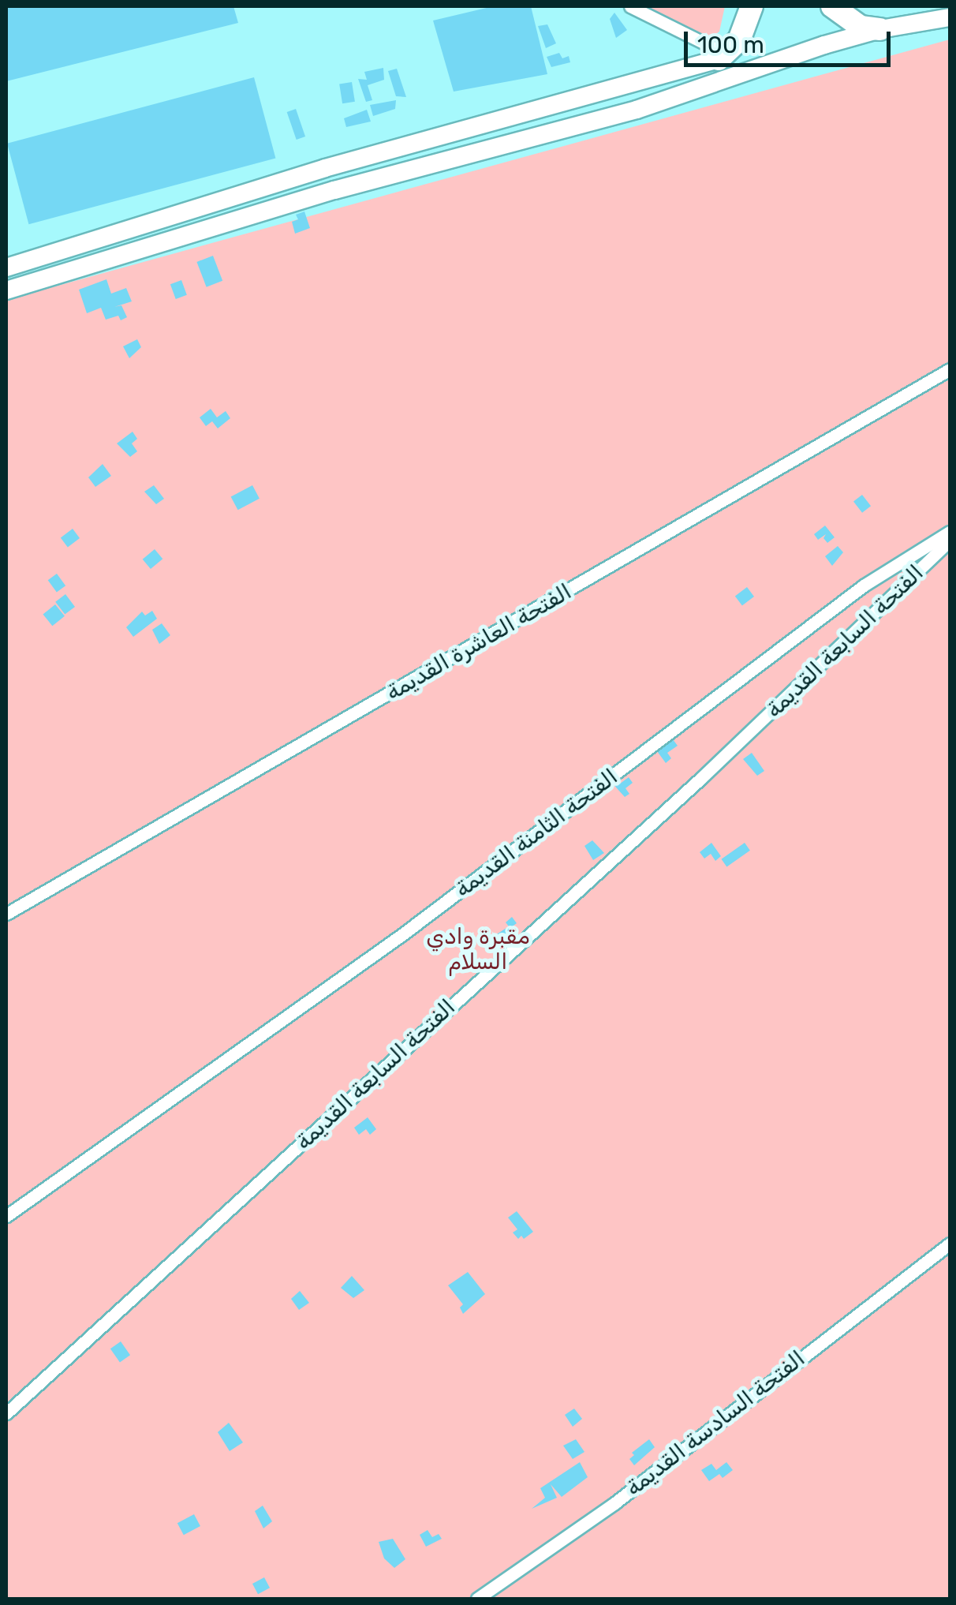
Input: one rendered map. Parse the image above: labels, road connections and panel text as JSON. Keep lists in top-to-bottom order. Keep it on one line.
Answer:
{"streets":{"street":["الفتحة السابعة القديمة","الفتحة العاشرة القديمة","الفتحة الثامنة القديمة","الفتحة السادسة القديمة"]},"parks":["مقبرة وادي السلام"],"scale_bar":"100 m"}
